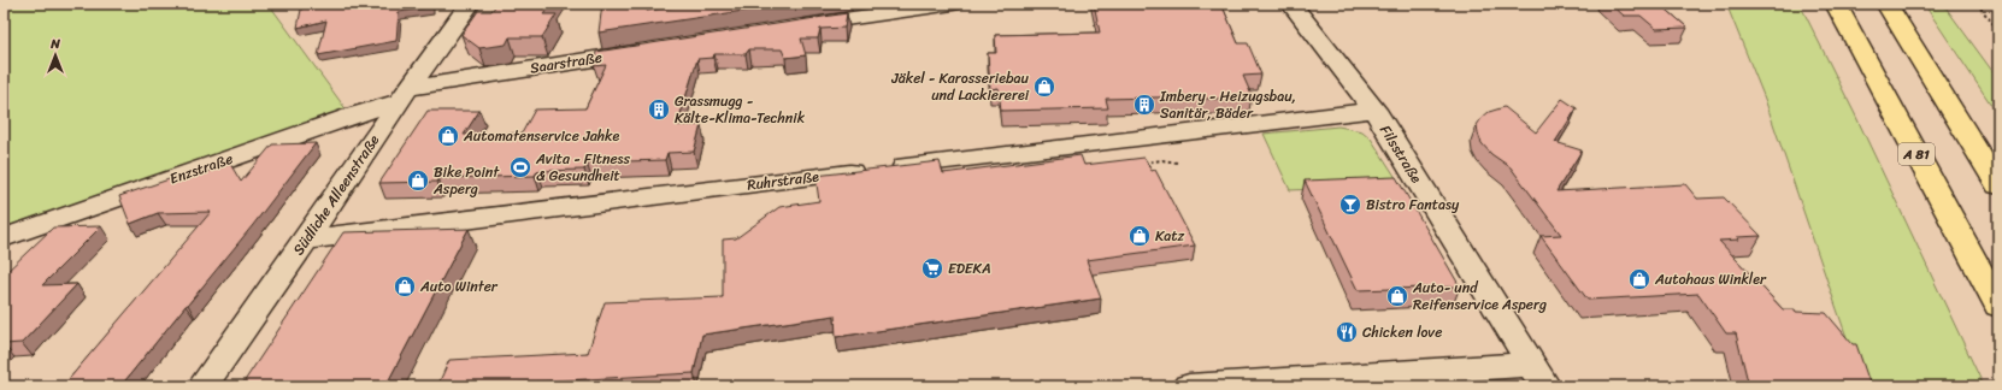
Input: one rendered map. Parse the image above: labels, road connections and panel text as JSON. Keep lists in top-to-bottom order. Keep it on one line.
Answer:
{"streets":{"highway":["A 81"],"street":["Saarstraße","Filsstraße","Enzstraße","Ruhrstraße","Südliche Alleenstraße"]},"crossings":[["Saarstraße","Enzstraße"],["Saarstraße","Südliche Alleenstraße"],["Filsstraße","Ruhrstraße"],["Enzstraße","Südliche Alleenstraße"],["Ruhrstraße","Südliche Alleenstraße"]],"places":{"shop":["Jäkel - Karosseriebau und Lackiererei","Automatenservice Jahke","Bike Point Asperg","Katz","Autohaus Winkler","Auto Winter","Auto- und Reifenservice Asperg"],"building":["Imbery - Heizugsbau, Sanitär, Bäder","Grassmugg - Kälte-Klima-Technik"],"sports":["Avita - Fitness & Gesundheit"],"bar":["Bistro Fantasy"],"supermarket":["EDEKA"],"restaurant":["Chicken love"]},"north":"top"}
